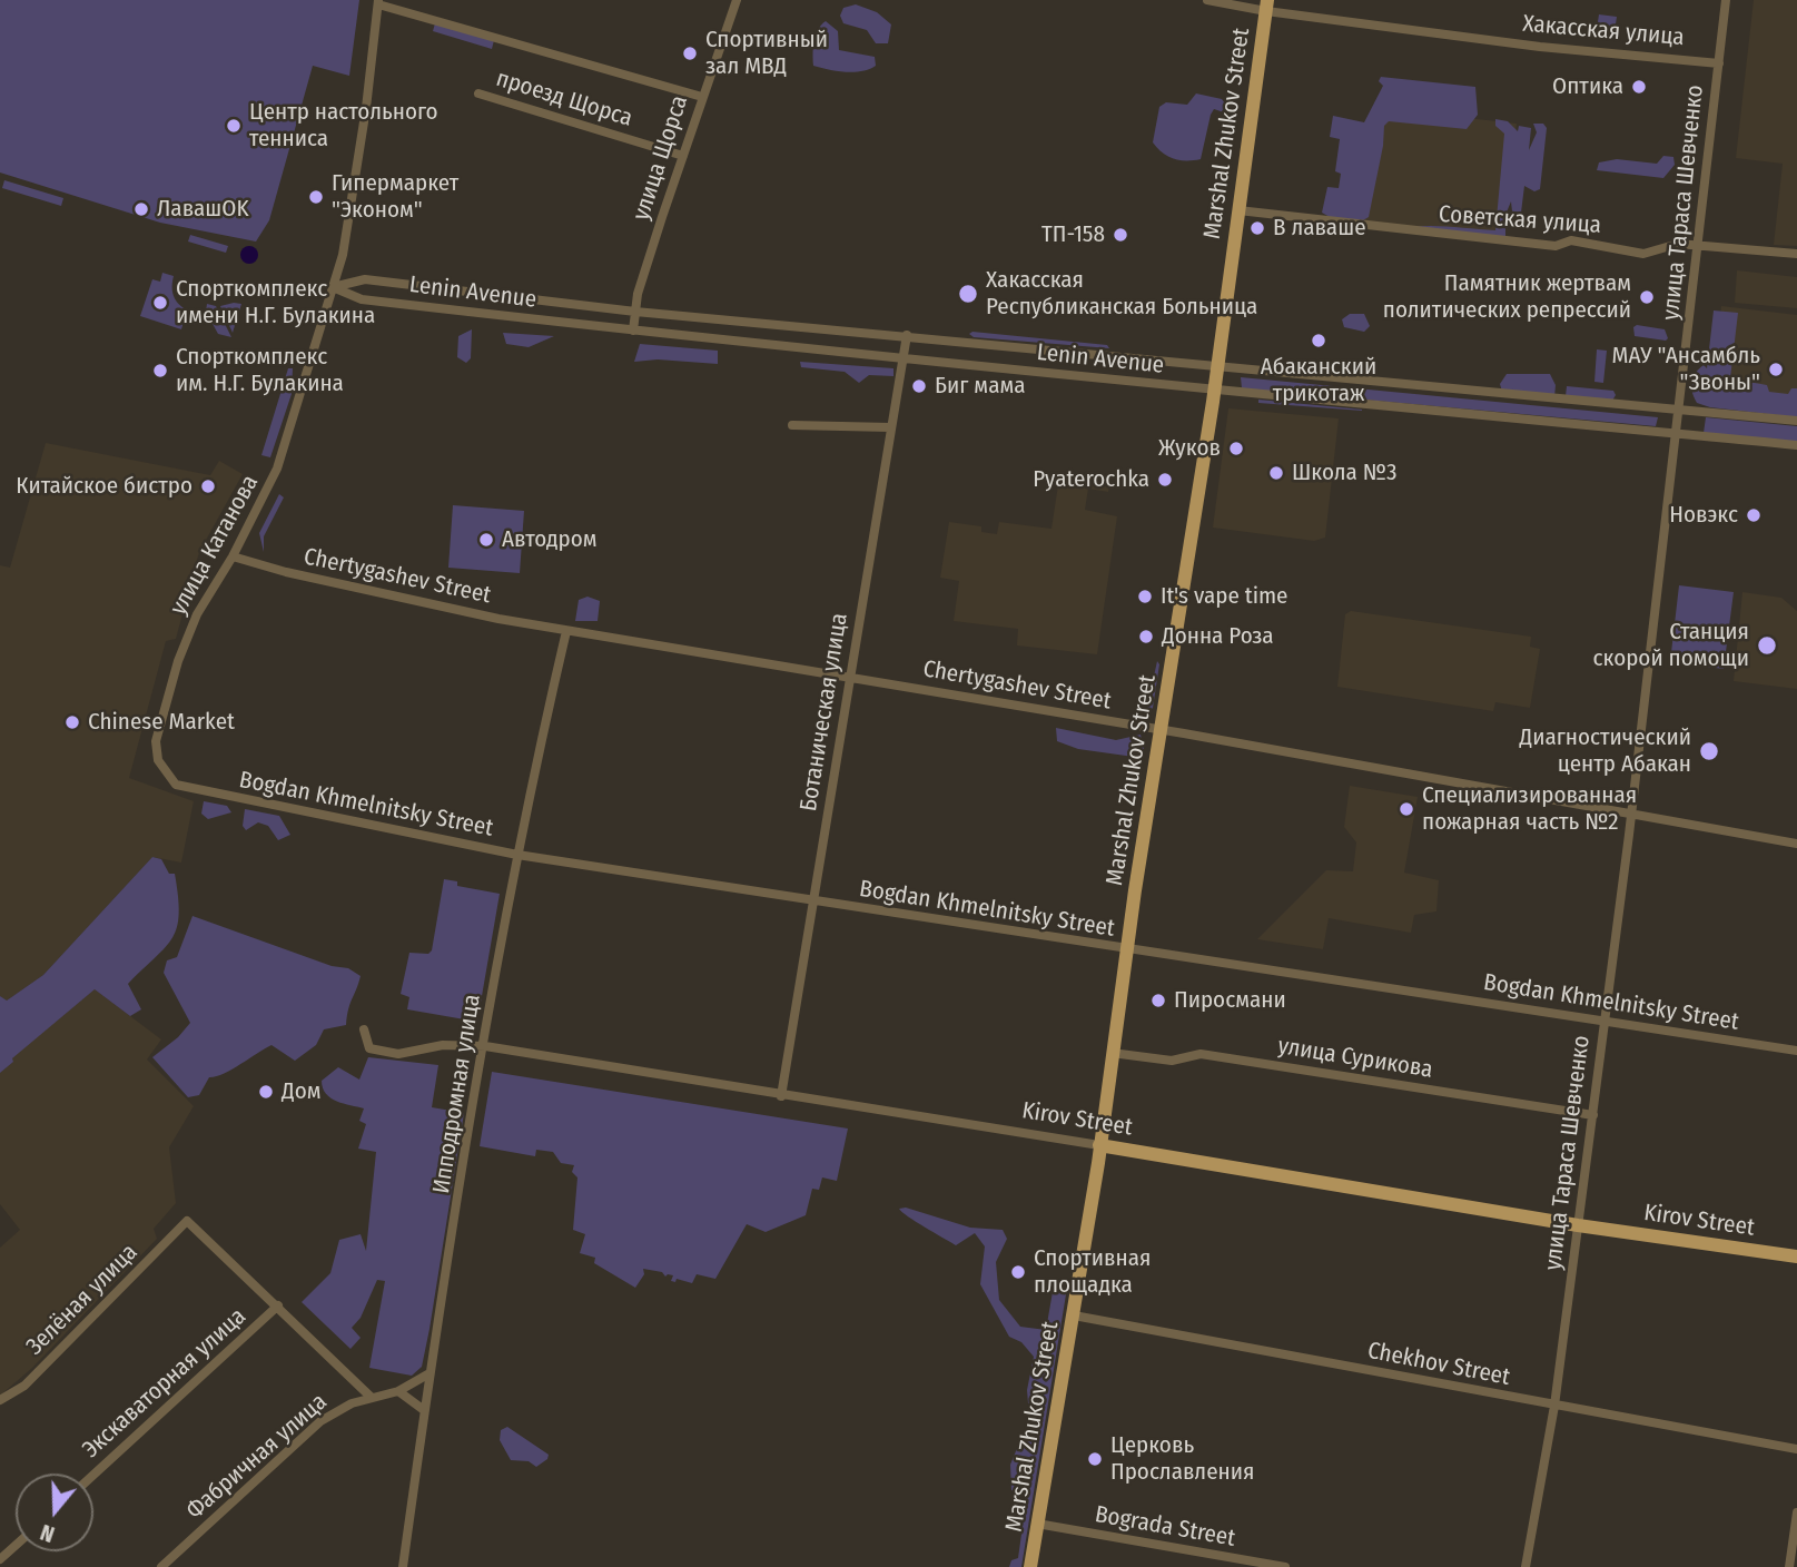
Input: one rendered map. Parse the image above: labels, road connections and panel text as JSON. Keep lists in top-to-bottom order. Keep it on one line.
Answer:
{"streets":{"main road":["Marshal Zhukov Street","Kirov Street"],"street":["Хакасская улица","проезд Щорса","улица Щорса","улица Тараса Шевченко","Советская улица","Lenin Avenue","улица Катанова","Chertygashev Street","Ботаническая улица","Bogdan Khmelnitsky Street","улица Сурикова","Ипподромная улица","Зелёная улица","Chekhov Street","Экскаваторная улица","Фабричная улица","Bograda Street"]},"crossings":[["Хакасская улица","Marshal Zhukov Street"],["Хакасская улица","улица Тараса Шевченко"],["проезд Щорса","улица Щорса"],["Marshal Zhukov Street","Советская улица"],["Marshal Zhukov Street","Lenin Avenue"],["Marshal Zhukov Street","Chertygashev Street"],["Marshal Zhukov Street","Bogdan Khmelnitsky Street"],["Marshal Zhukov Street","улица Сурикова"],["Marshal Zhukov Street","Kirov Street"],["Marshal Zhukov Street","Chekhov Street"],["Marshal Zhukov Street","Bograda Street"],["улица Щорса","Lenin Avenue"],["улица Тараса Шевченко","Советская улица"],["улица Тараса Шевченко","Lenin Avenue"],["улица Тараса Шевченко","Chertygashev Street"],["улица Тараса Шевченко","Bogdan Khmelnitsky Street"],["улица Тараса Шевченко","улица Сурикова"],["улица Тараса Шевченко","Kirov Street"],["улица Тараса Шевченко","Chekhov Street"],["Lenin Avenue","улица Катанова"],["Lenin Avenue","Ботаническая улица"],["улица Катанова","Chertygashev Street"],["улица Катанова","Bogdan Khmelnitsky Street"],["Chertygashev Street","Ботаническая улица"],["Chertygashev Street","Ипподромная улица"],["Ботаническая улица","Bogdan Khmelnitsky Street"],["Ботаническая улица","Kirov Street"],["Bogdan Khmelnitsky Street","Ипподромная улица"],["Ипподромная улица","Kirov Street"],["Ипподромная улица","Фабричная улица"],["Зелёная улица","Экскаваторная улица"]],"places":["Спортивный зал МВД","Оптика","Центр настольного тенниса","Гипермаркет \"Эконом\"","ЛавашOK","В лаваше","ТП-158","Хакасская Республиканская Больница","Памятник жертвам политических репрессий","Спорткомплекс имени Н.Г. Булакина","Абаканский трикотаж","МАУ \"Ансамбль \"Звоны\"","Спорткомплекс им. Н.Г. Булакина","Биг мама","Жуков","Школа №3","Pyaterochka","Китайское бистро","Новэкс","Автодром","It's vape time","Донна Роза","Станция скорой помощи","Chinese Market","Диагностический центр Абакан","Специализированная пожарная часть №2","Пиросмани","Дом","Спортивная площадка","Церковь Прославления"],"north":"bottom"}
